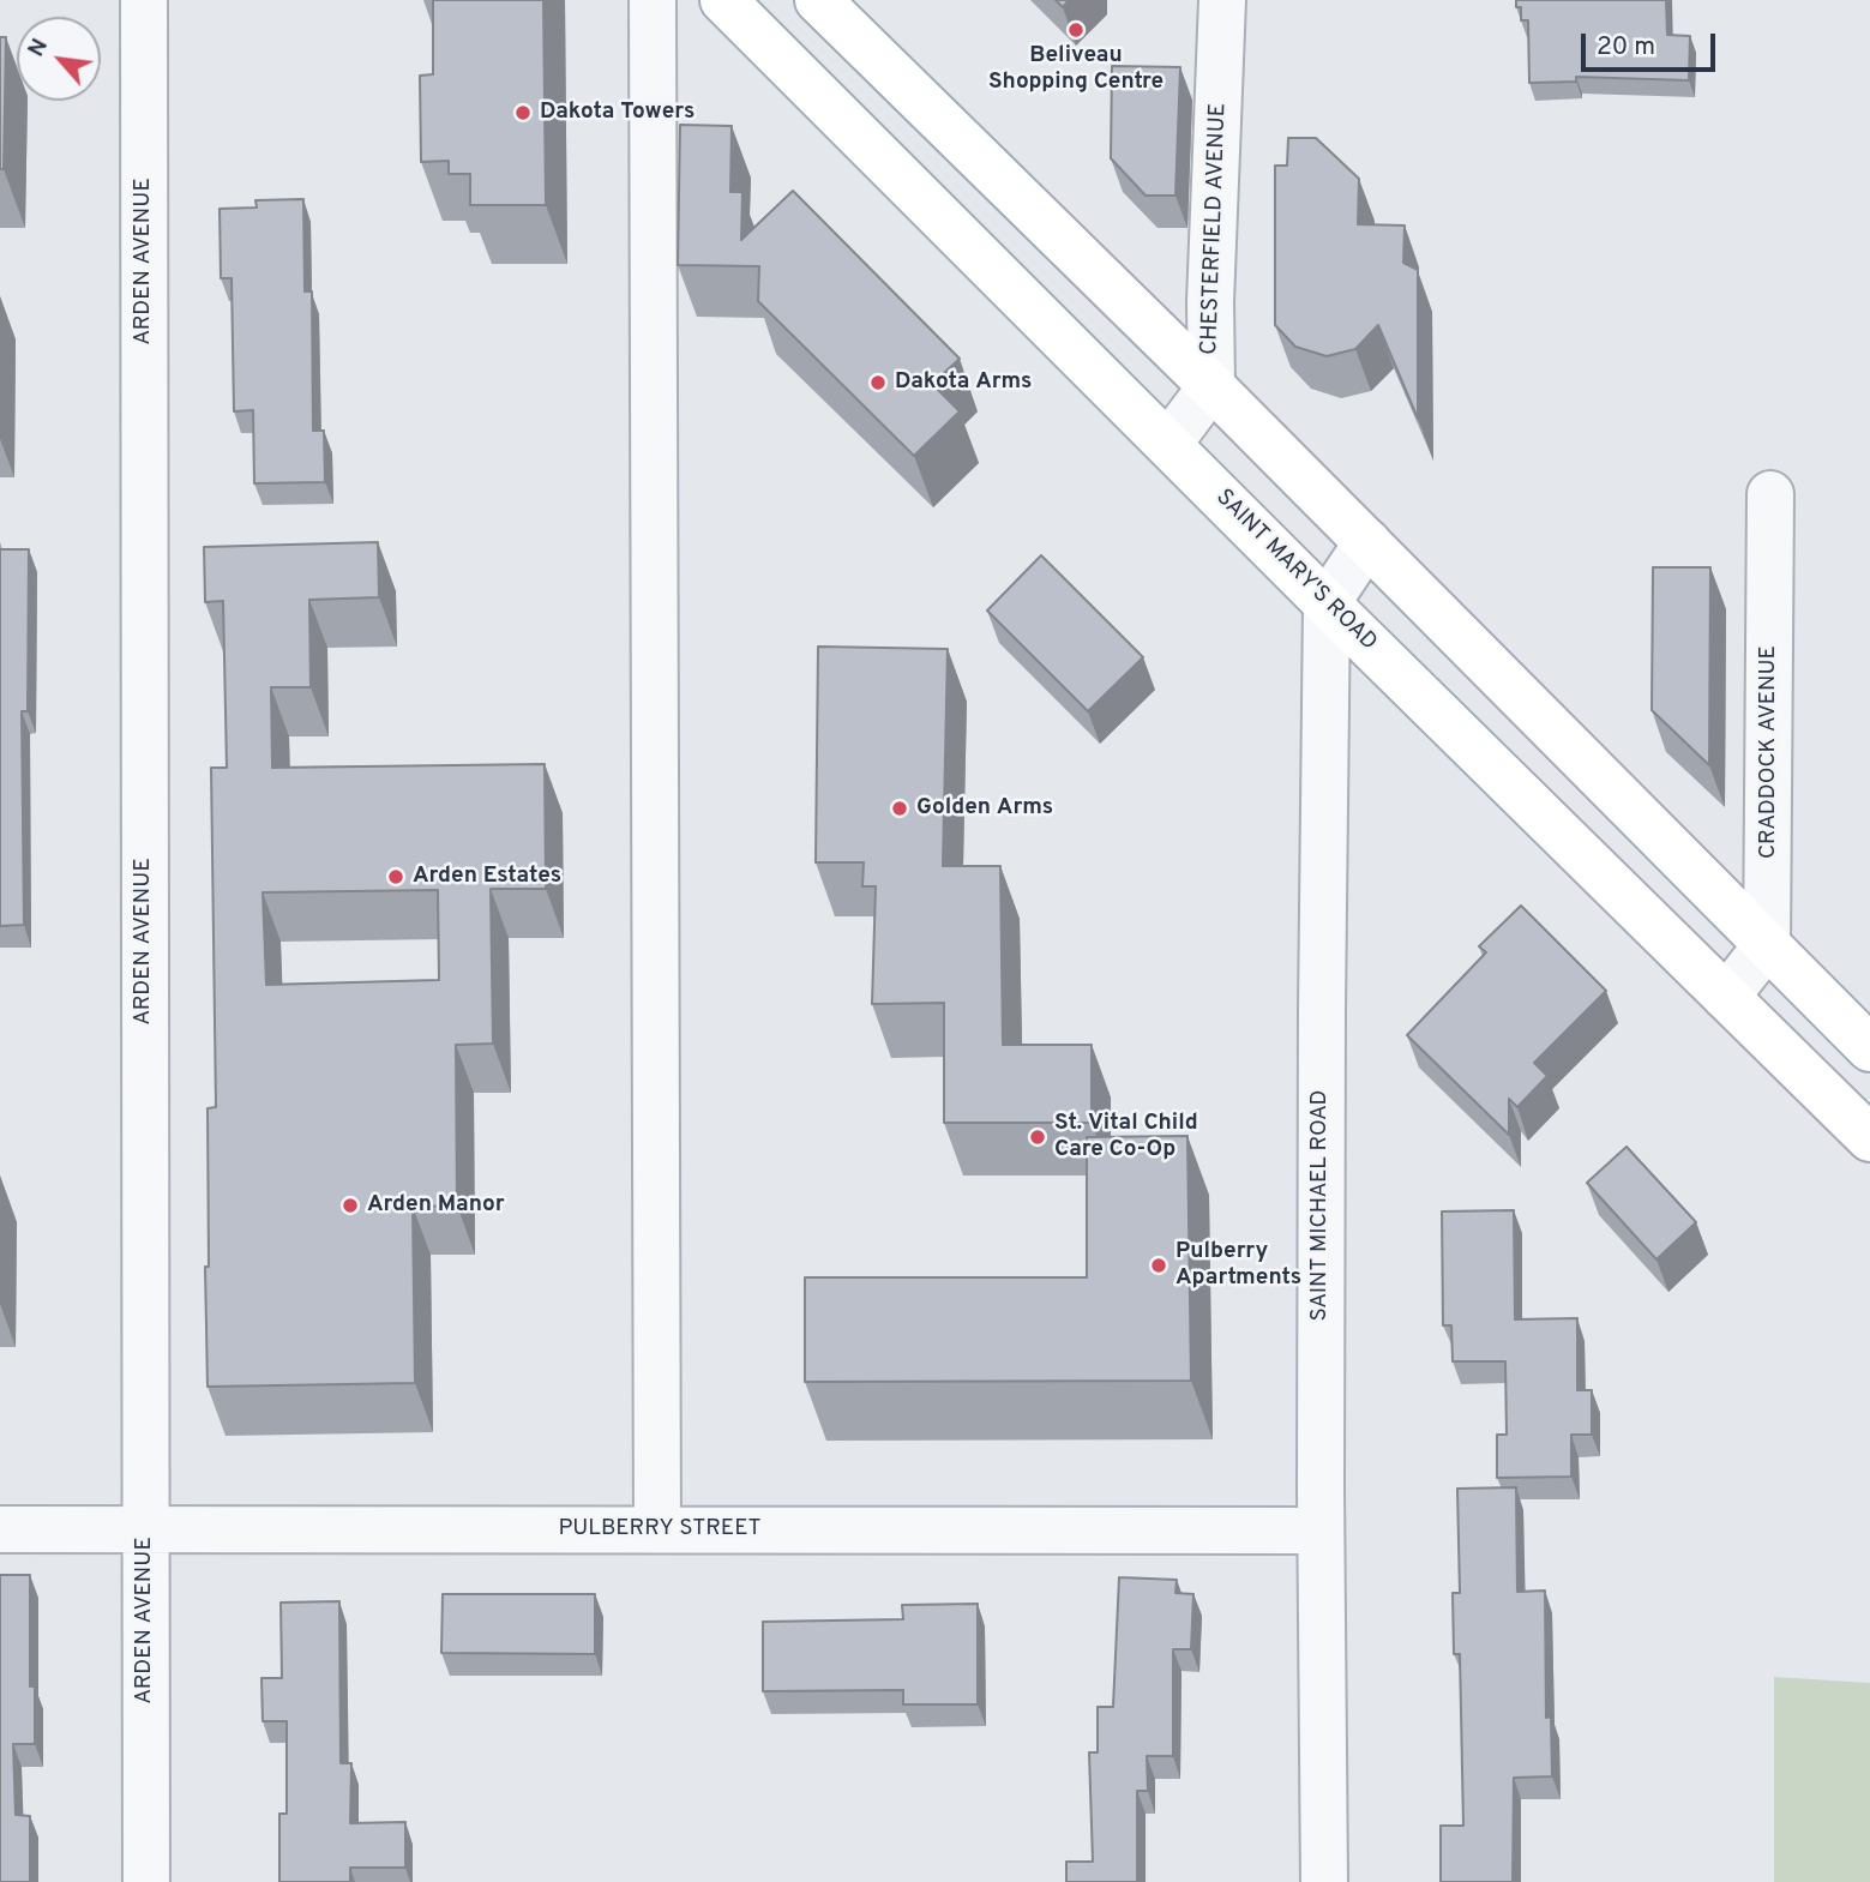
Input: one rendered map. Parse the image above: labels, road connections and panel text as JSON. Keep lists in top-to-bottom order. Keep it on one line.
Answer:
{"streets":{"main road":["SAINT MARY'S ROAD"],"street":["CHESTERFIELD AVENUE","ARDEN AVENUE","CRADDOCK AVENUE","SAINT MICHAEL ROAD","PULBERRY STREET"]},"crossings":[["CHESTERFIELD AVENUE","SAINT MARY'S ROAD"],["ARDEN AVENUE","PULBERRY STREET"],["SAINT MARY'S ROAD","SAINT MICHAEL ROAD"],["SAINT MICHAEL ROAD","PULBERRY STREET"]],"places":["Beliveau Shopping Centre","Dakota Towers","Dakota Arms","Golden Arms","Arden Estates","St. Vital Child Care Co-Op","Arden Manor","Pulberry Apartments"],"scale_bar":"20 m","north":"top left"}
